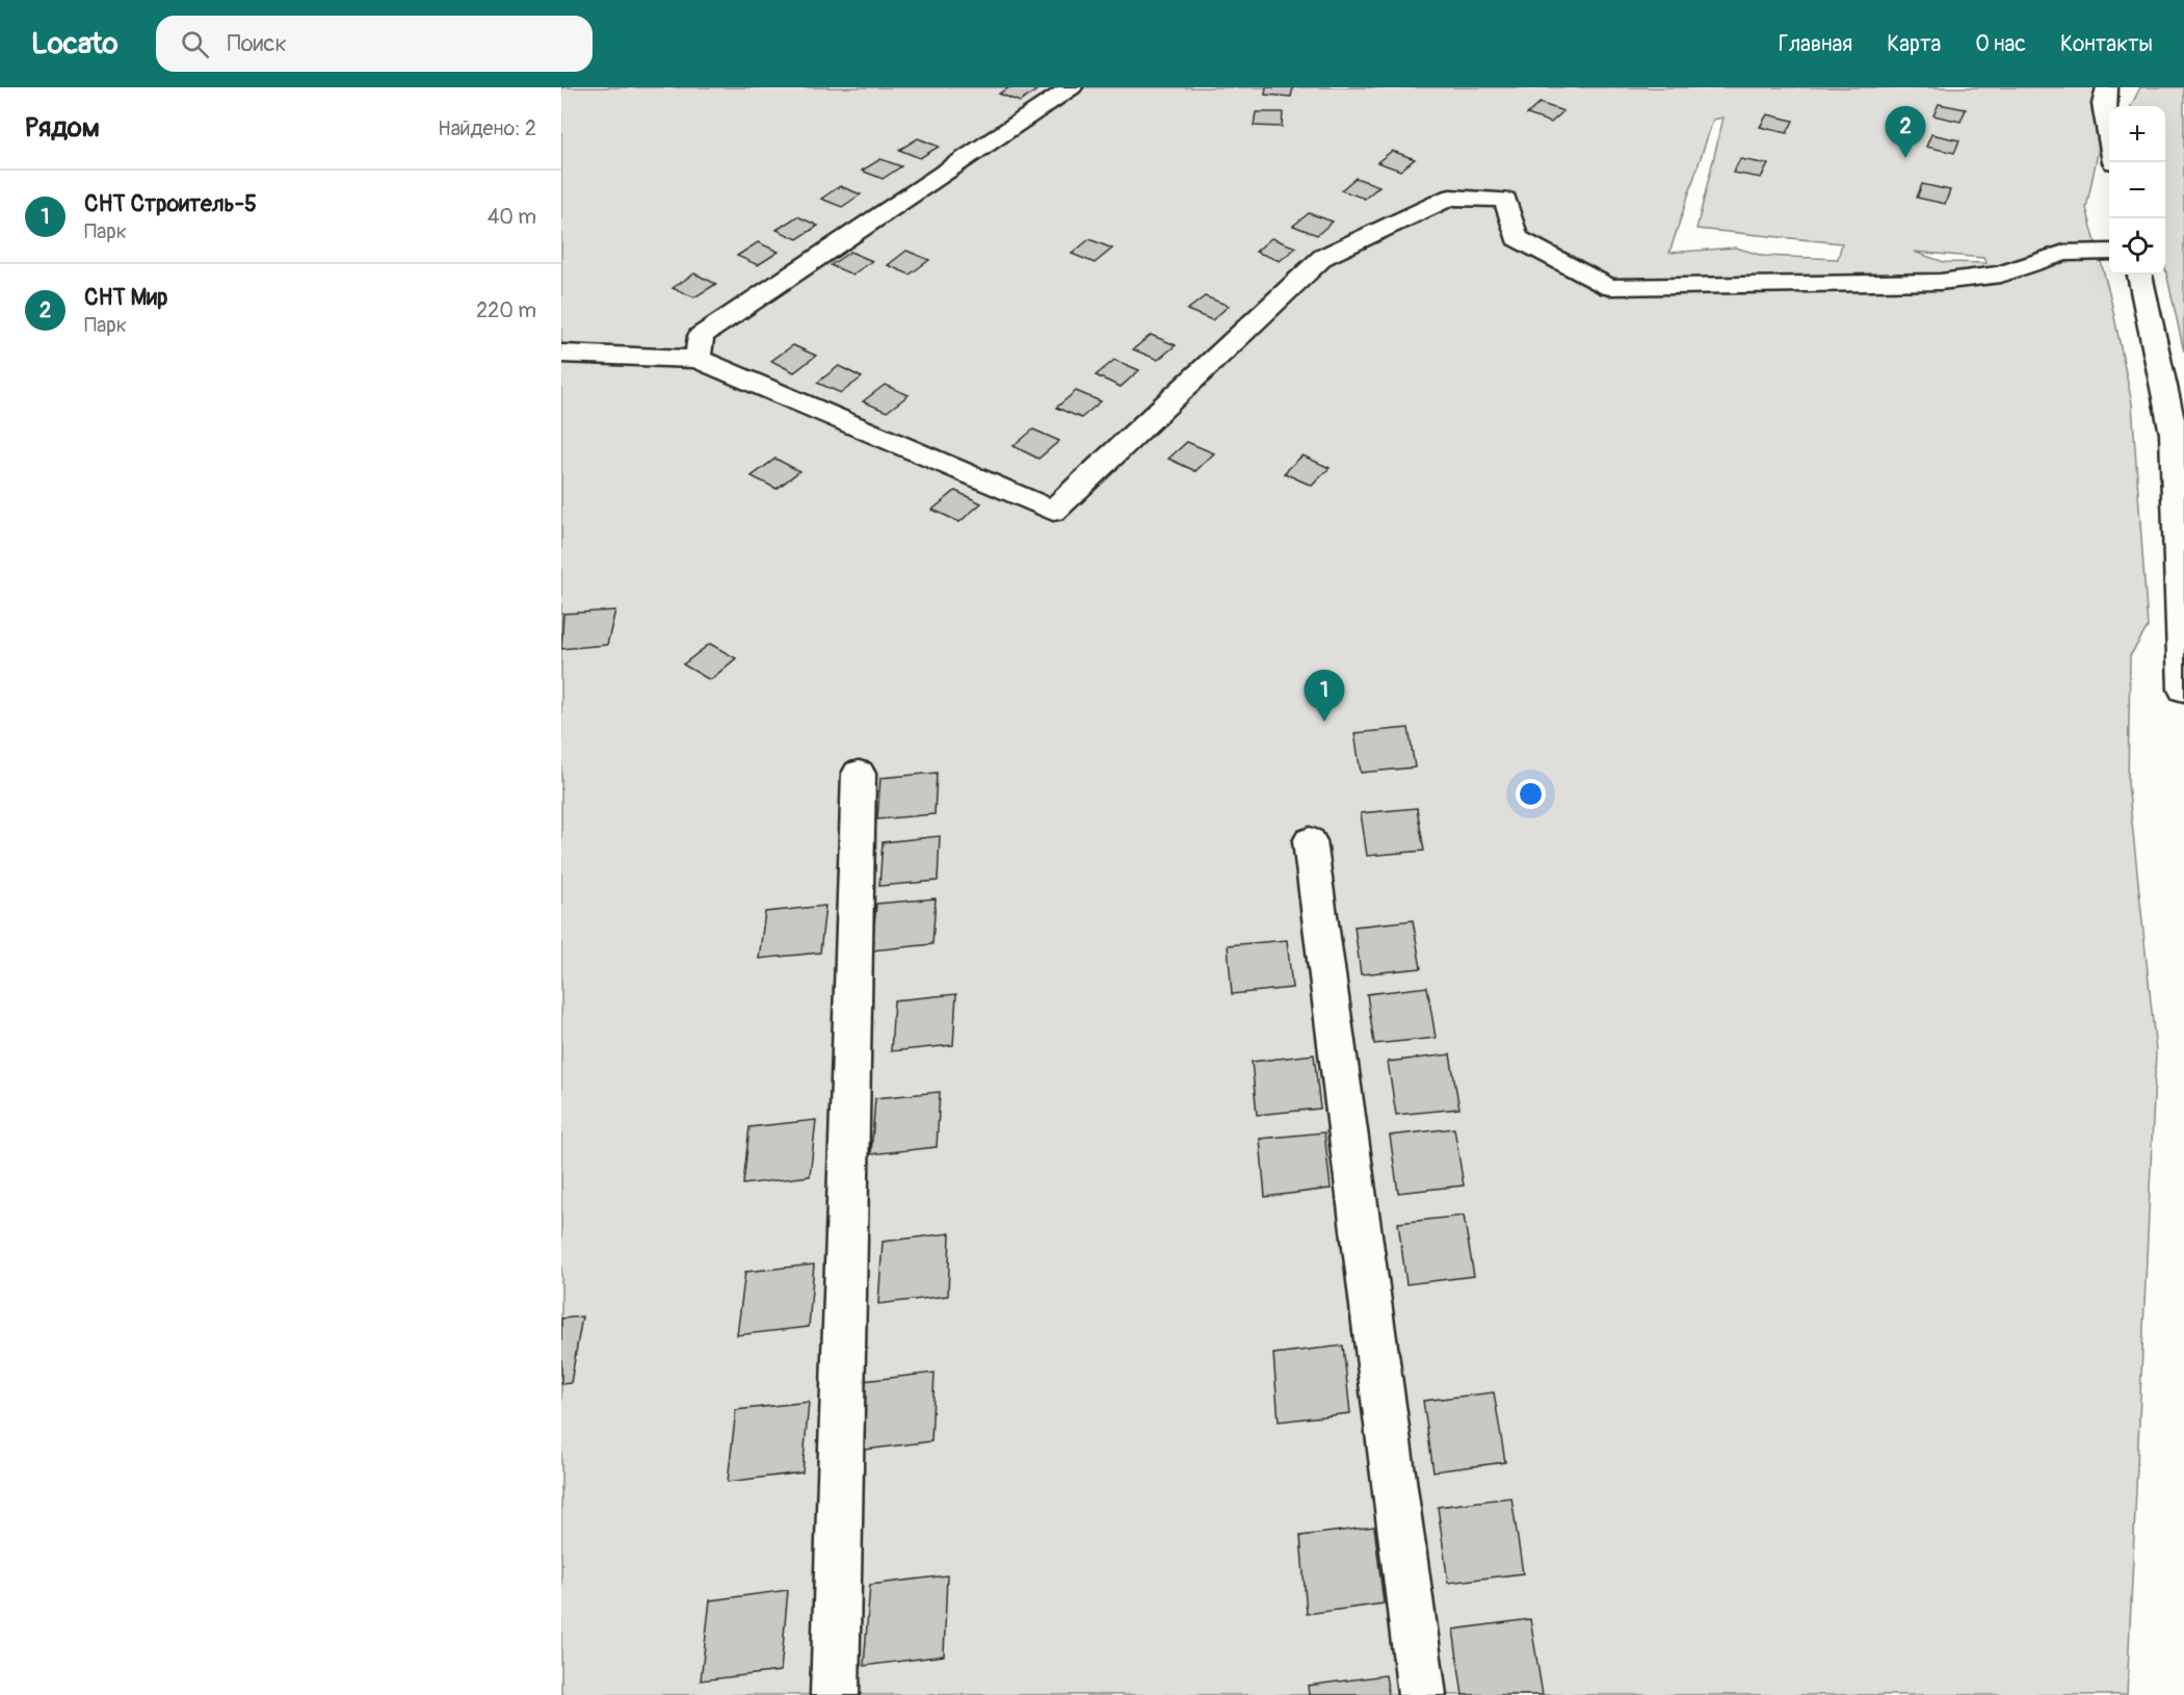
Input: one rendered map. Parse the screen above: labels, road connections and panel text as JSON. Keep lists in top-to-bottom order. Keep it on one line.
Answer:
{"page":{"header":"Locato","search":"Поиск","nav":["Главная","Карта","О нас","Контакты"],"heading":["Рядом","Найдено: 2"],"map_buttons":["+","−"],"pins":["2","1"],"list":[{"mark":"1","name":"СНТ Строитель-5","note":"Парк","value":"40 m"},{"mark":"2","name":"СНТ Мир","note":"Парк","value":"220 m"}]}}
